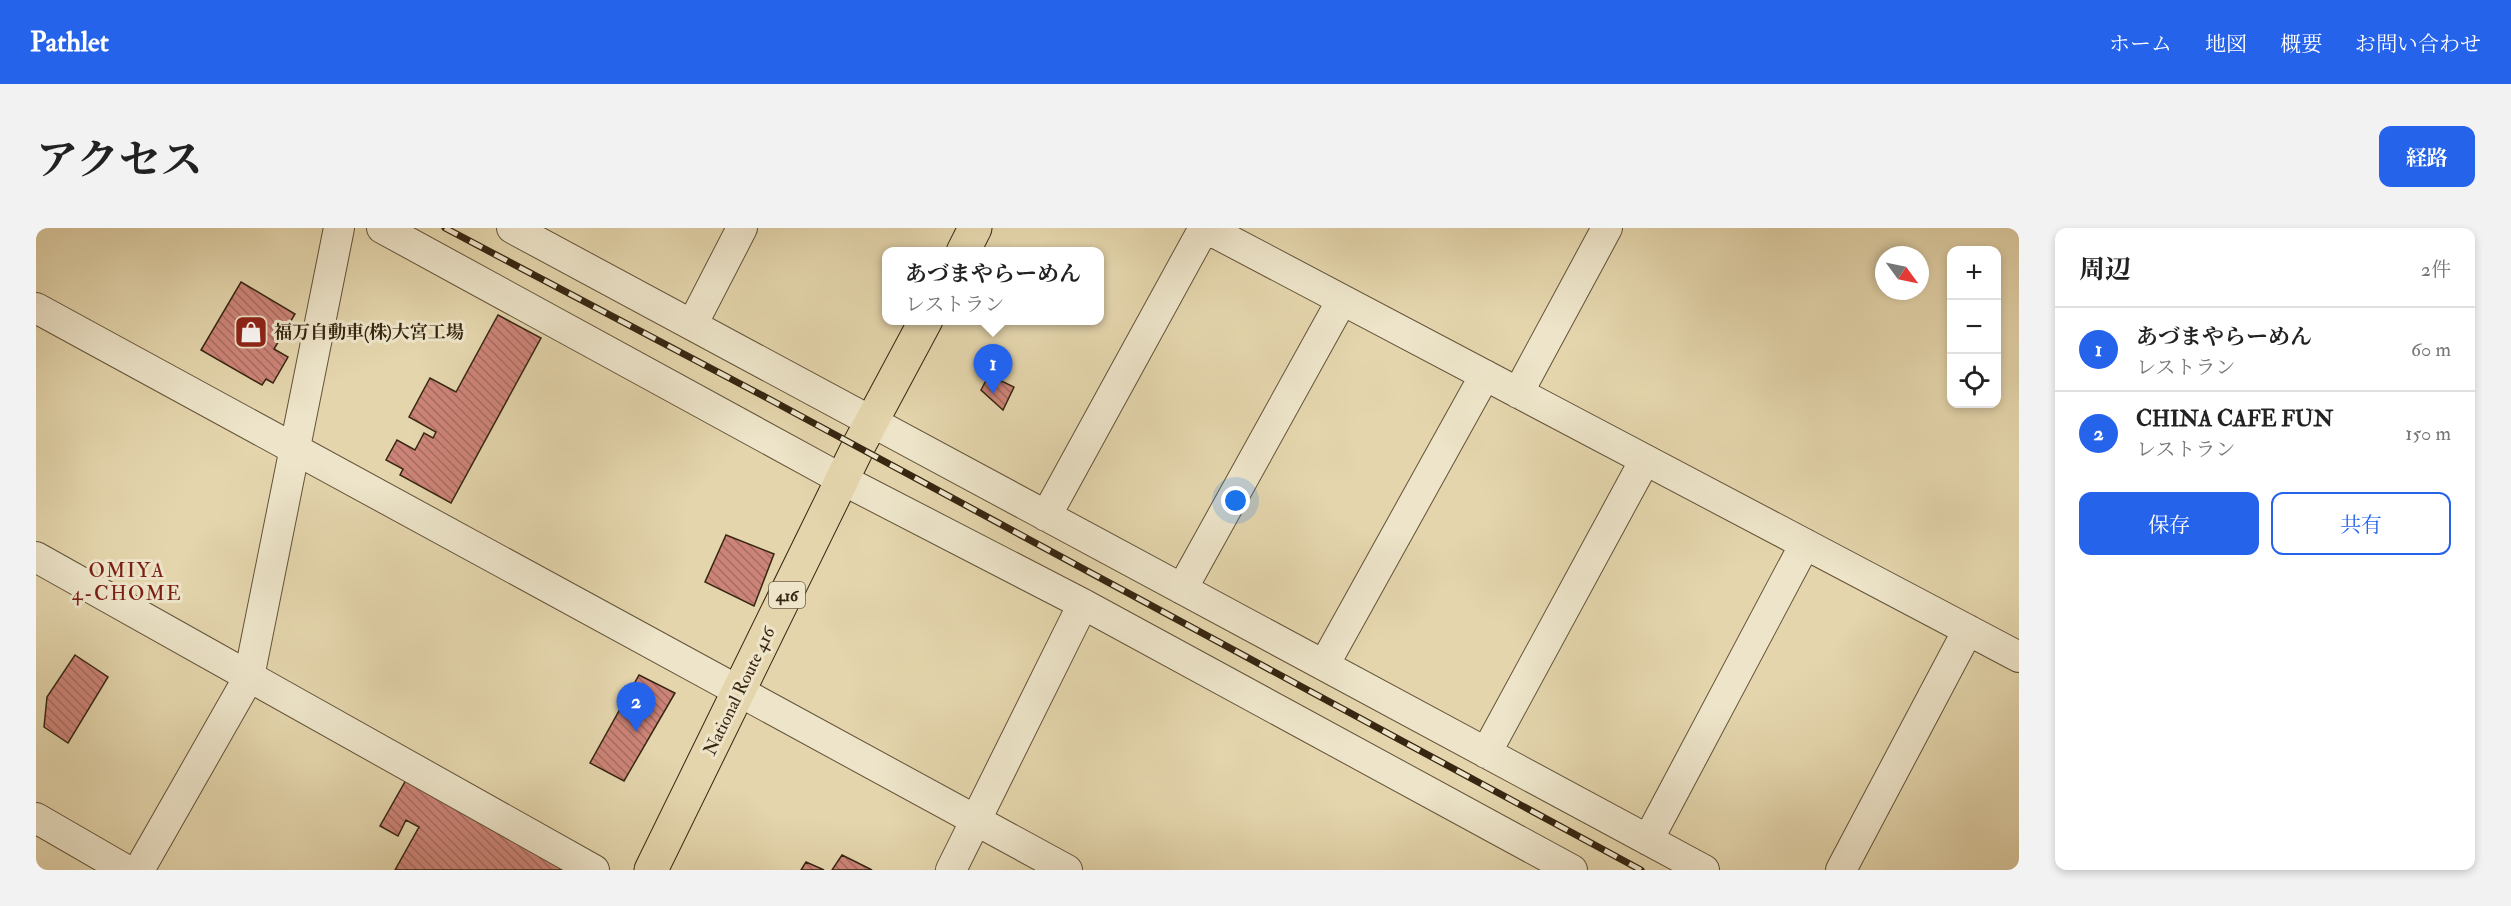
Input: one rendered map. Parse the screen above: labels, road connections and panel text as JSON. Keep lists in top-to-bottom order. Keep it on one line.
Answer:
{"streets":{"highway":["416","National Route 416"]},"districts":["OMIYA 4-CHOME"],"places":{"shop":["福万自動車(株)大宮工場"]},"north":"bottom right","page":{"header":"Pathlet","nav":["ホーム","地図","概要","お問い合わせ"],"title":"アクセス","buttons":["経路",["保存","共有"]],"heading":["周辺","2件"],"map_buttons":["+","−"],"popup":["あづまやらーめん","レストラン"],"list":[{"mark":"1","name":"あづまやらーめん","note":"レストラン","value":"60 m"},{"mark":"2","name":"CHINA CAFE FUN","note":"レストラン","value":"150 m"}],"pins":["1","2"]}}
